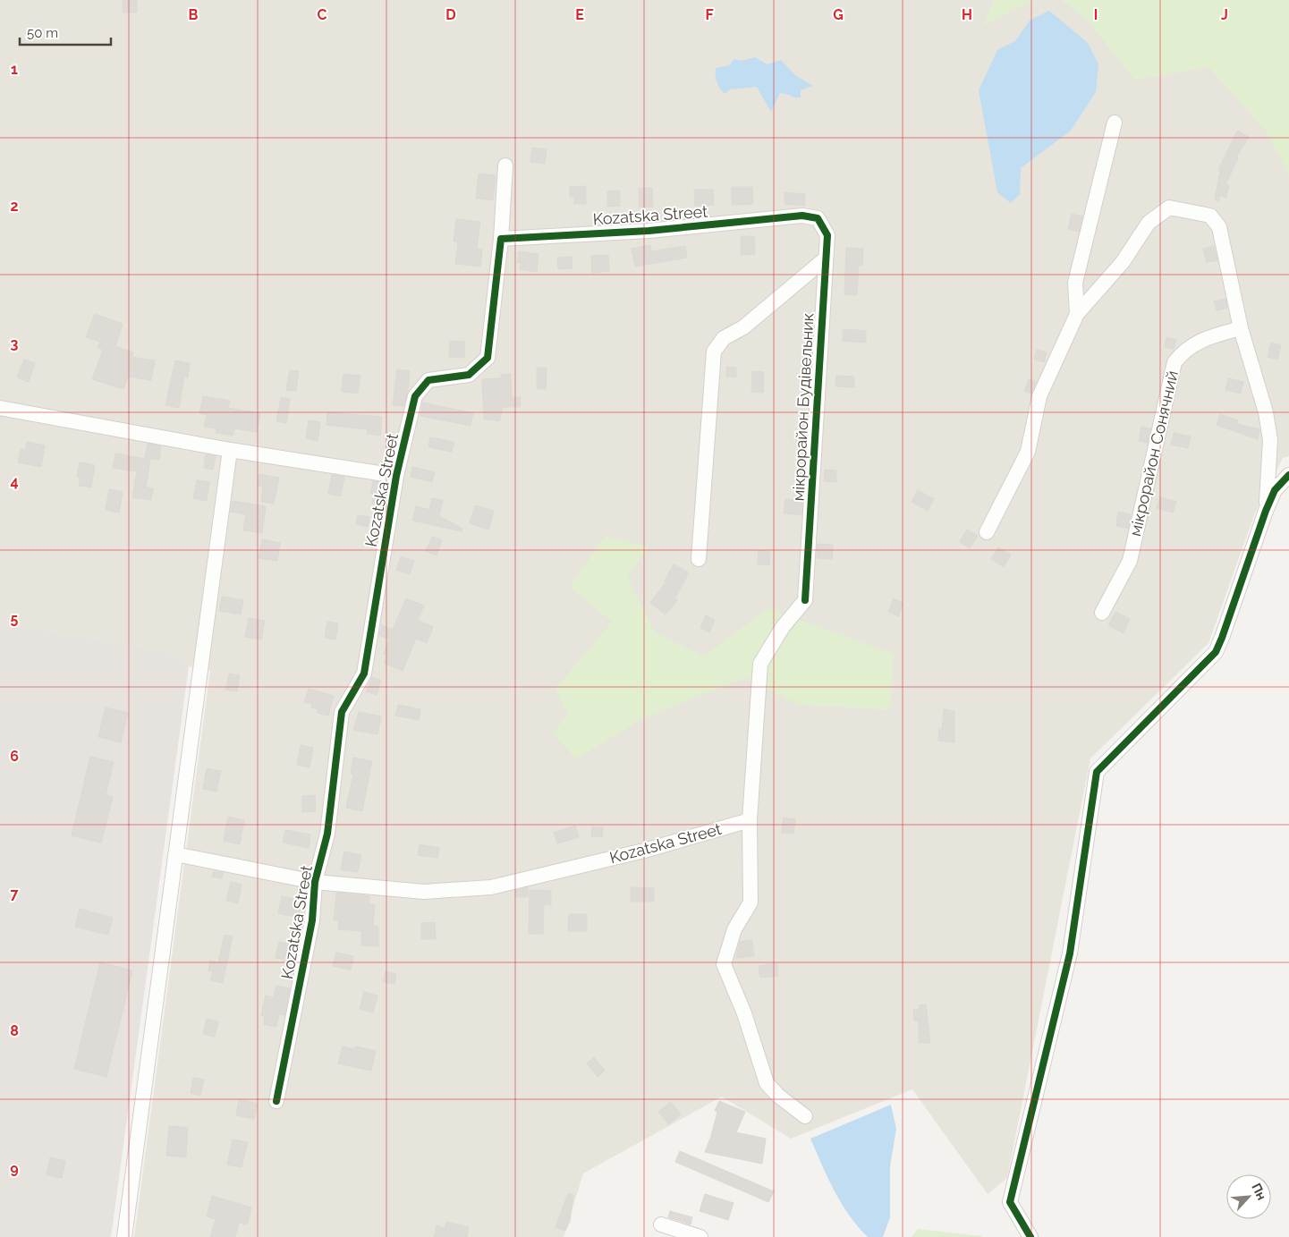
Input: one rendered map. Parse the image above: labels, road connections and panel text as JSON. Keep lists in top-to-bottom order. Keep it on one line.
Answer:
{"streets":{"street":["Kozatska Street","мікрорайон Будівельник","мікрорайон Сонячний"]},"crossings":[["Kozatska Street","мікрорайон Будівельник"]],"scale_bar":"50 m","north":"top right","grid":{"columns":["B","C","D","E","F","G","H","I","J"],"rows":["1","2","3","4","5","6","7","8","9"]}}
